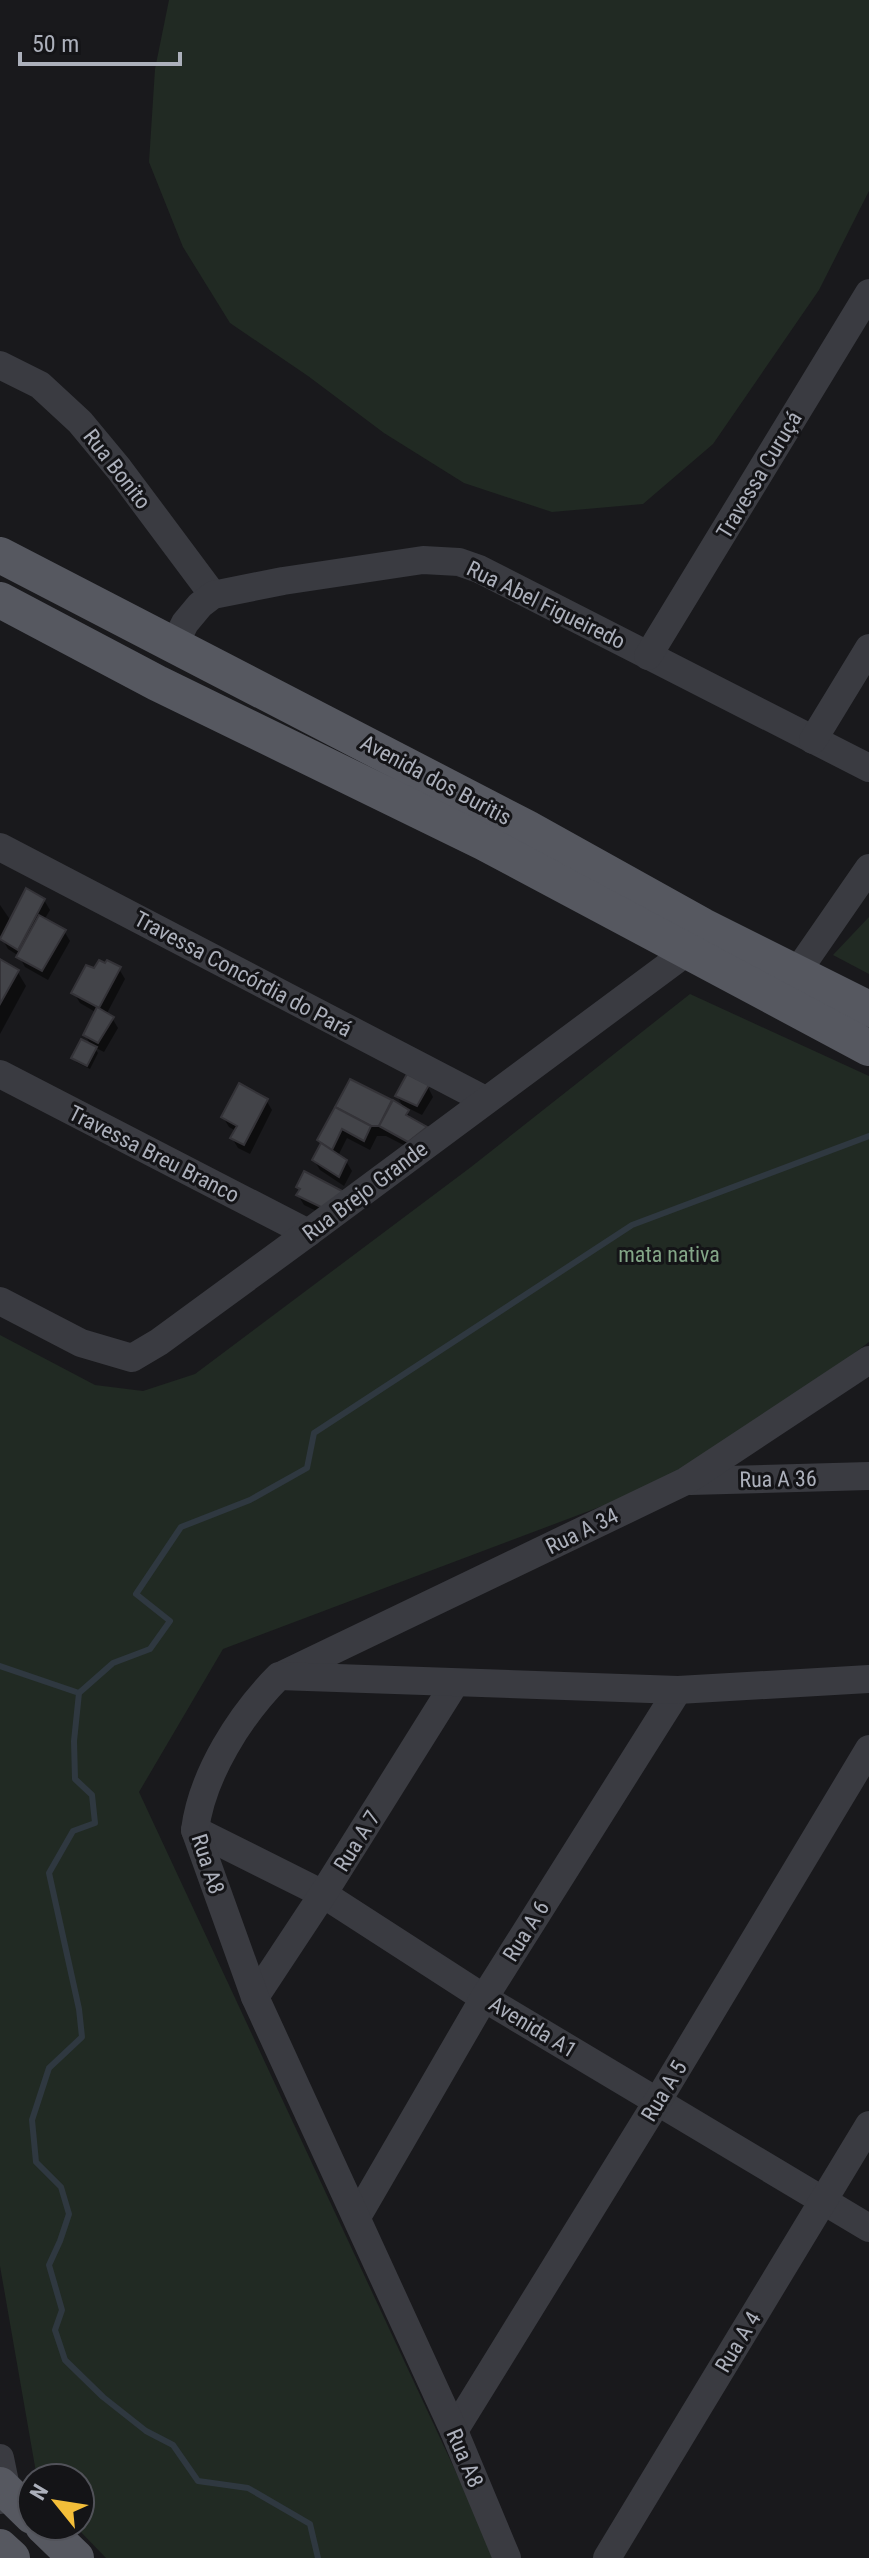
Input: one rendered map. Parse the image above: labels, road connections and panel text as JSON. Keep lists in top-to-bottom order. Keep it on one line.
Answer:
{"streets":{"main road":["Avenida dos Buritis"],"street":["Rua Bonito","Travessa Curuçá","Rua Abel Figueiredo","Travessa Concórdia do Pará","Travessa Breu Branco","Rua Brejo Grande","Rua A 36","Rua A 34","Rua A 7","Rua A8","Rua A 6","Avenida A1","Rua A 5","Rua A 4"]},"crossings":[["Rua Bonito","Rua Abel Figueiredo"],["Travessa Curuçá","Rua Abel Figueiredo"],["Avenida dos Buritis","Rua Brejo Grande"],["Travessa Concórdia do Pará","Rua Brejo Grande"],["Travessa Breu Branco","Rua Brejo Grande"],["Rua A 36","Rua A 34"],["Rua A 34","Rua A8"],["Rua A 7","Rua A8"],["Rua A 7","Avenida A1"],["Rua A8","Rua A 6"],["Rua A8","Avenida A1"],["Rua A8","Rua A 5"],["Rua A 6","Avenida A1"],["Avenida A1","Rua A 5"],["Avenida A1","Rua A 4"]],"parks":["mata nativa"],"scale_bar":"50 m","north":"top left"}
